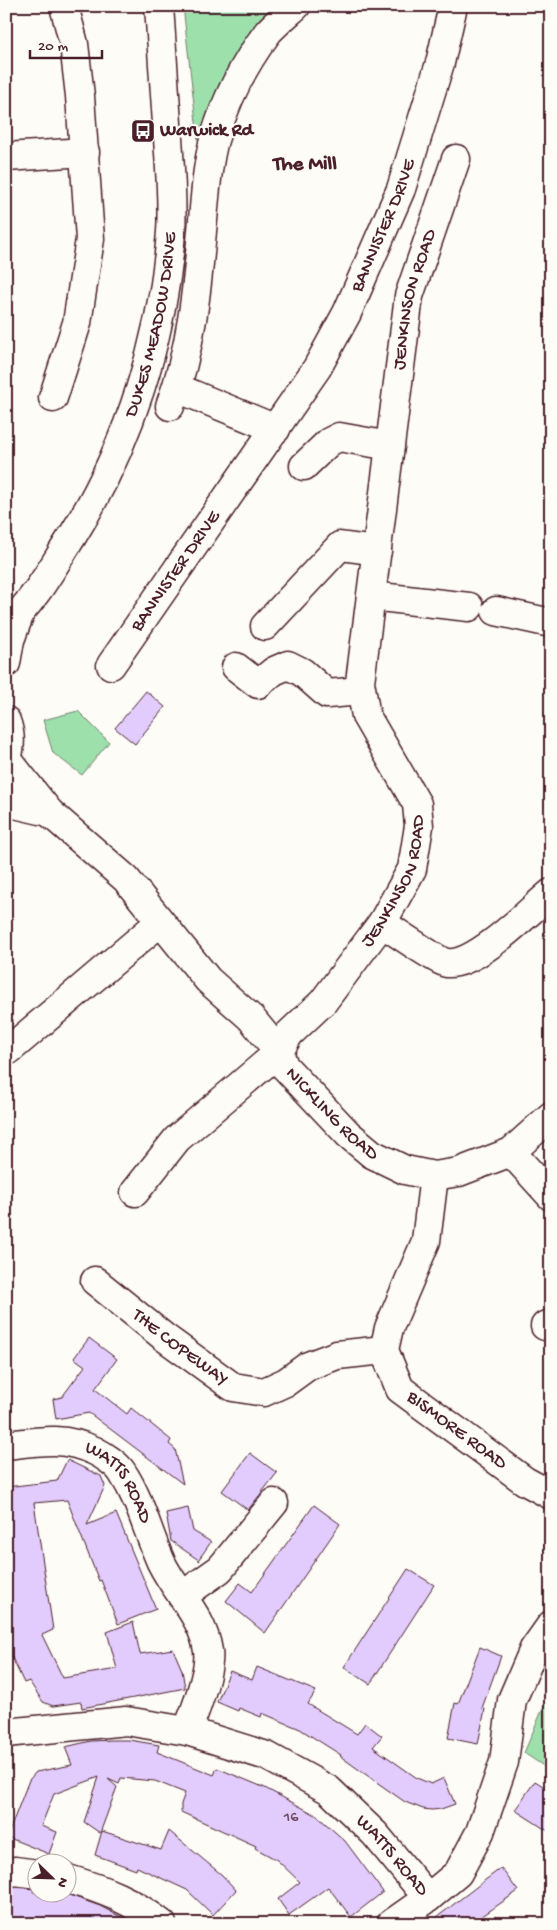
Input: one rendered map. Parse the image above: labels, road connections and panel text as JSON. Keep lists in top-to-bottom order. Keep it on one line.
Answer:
{"streets":{"street":["BANNISTER DRIVE","JENKINSON ROAD","DUKES MEADOW DRIVE","NICKLING ROAD","THE COPEWAY","BISMORE ROAD","WATTS ROAD"]},"crossings":[["JENKINSON ROAD","NICKLING ROAD"],["THE COPEWAY","BISMORE ROAD"]],"districts":["The Mill"],"places":{"bus stop":["Warwick Rd"]},"house_numbers":["16"],"scale_bar":"20 m","north":"bottom right"}
